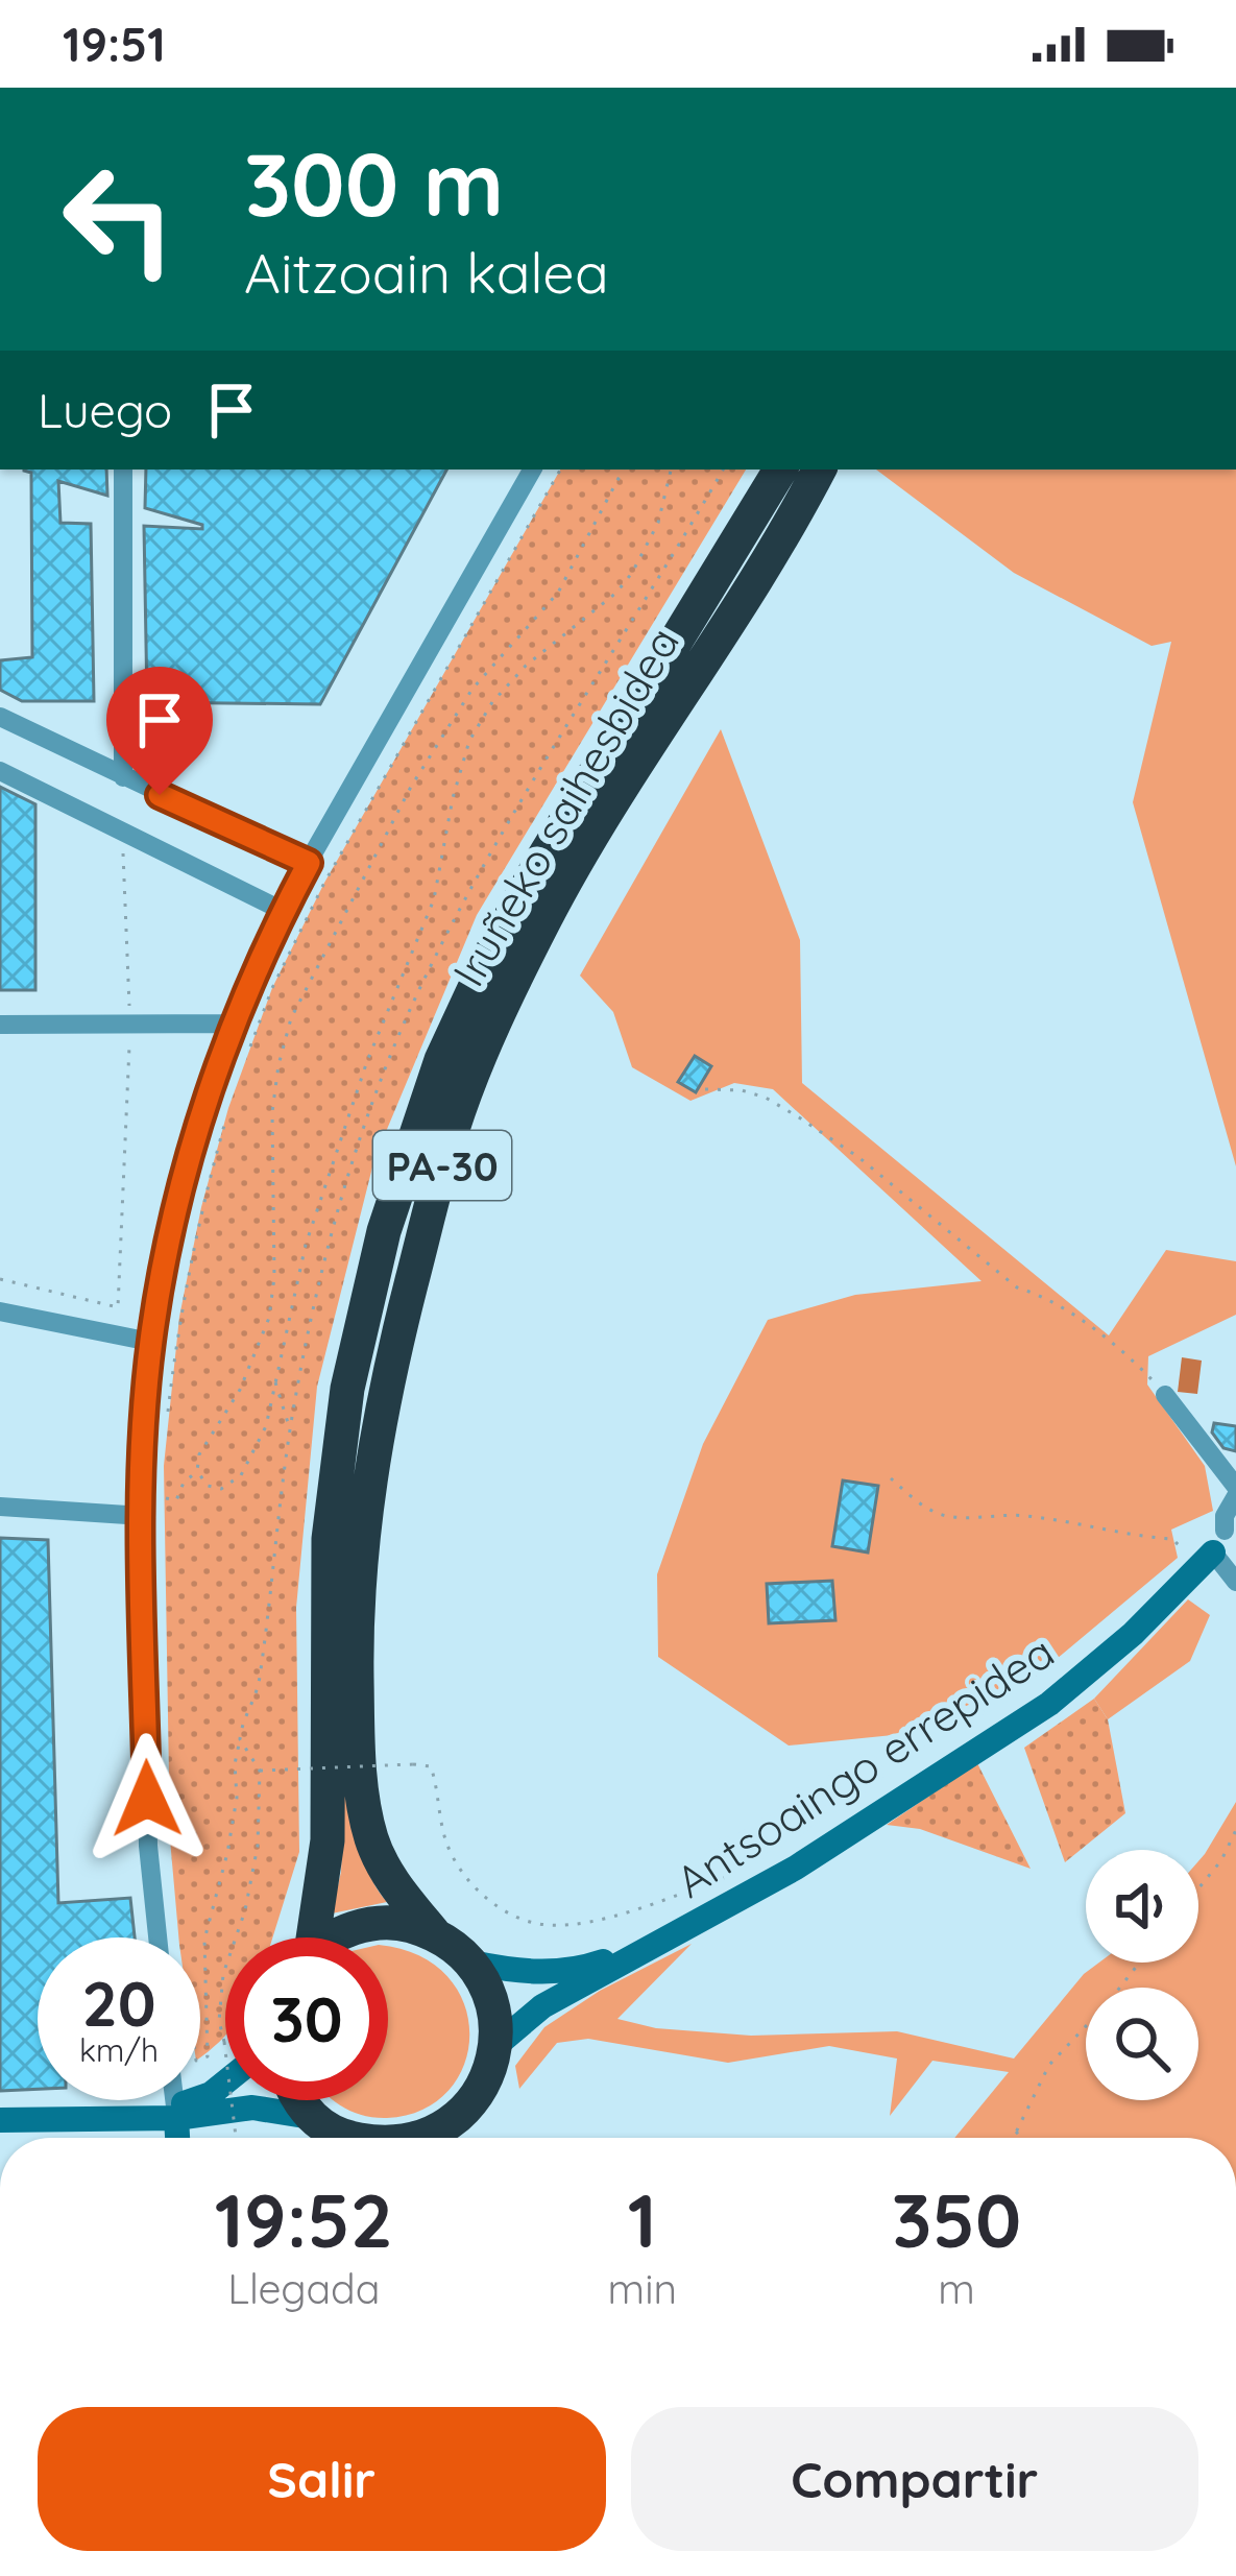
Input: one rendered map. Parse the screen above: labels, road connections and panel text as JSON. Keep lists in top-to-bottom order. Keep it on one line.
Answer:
{"streets":{"highway":["Iruñeko saihesbidea","PA-30"],"street":["Antsoaingo errepidea"]},"crossings":[["Iruñeko saihesbidea","PA-30"],["PA-30","Antsoaingo errepidea"]],"page":{"status":"19:51","turn":["300 m","Aitzoain kalea"],"then":"Luego","speed":"20 km/h","limit":"30","eta":["19:52","Llegada","1","min","350","m"],"buttons":["Salir","Compartir"]}}
